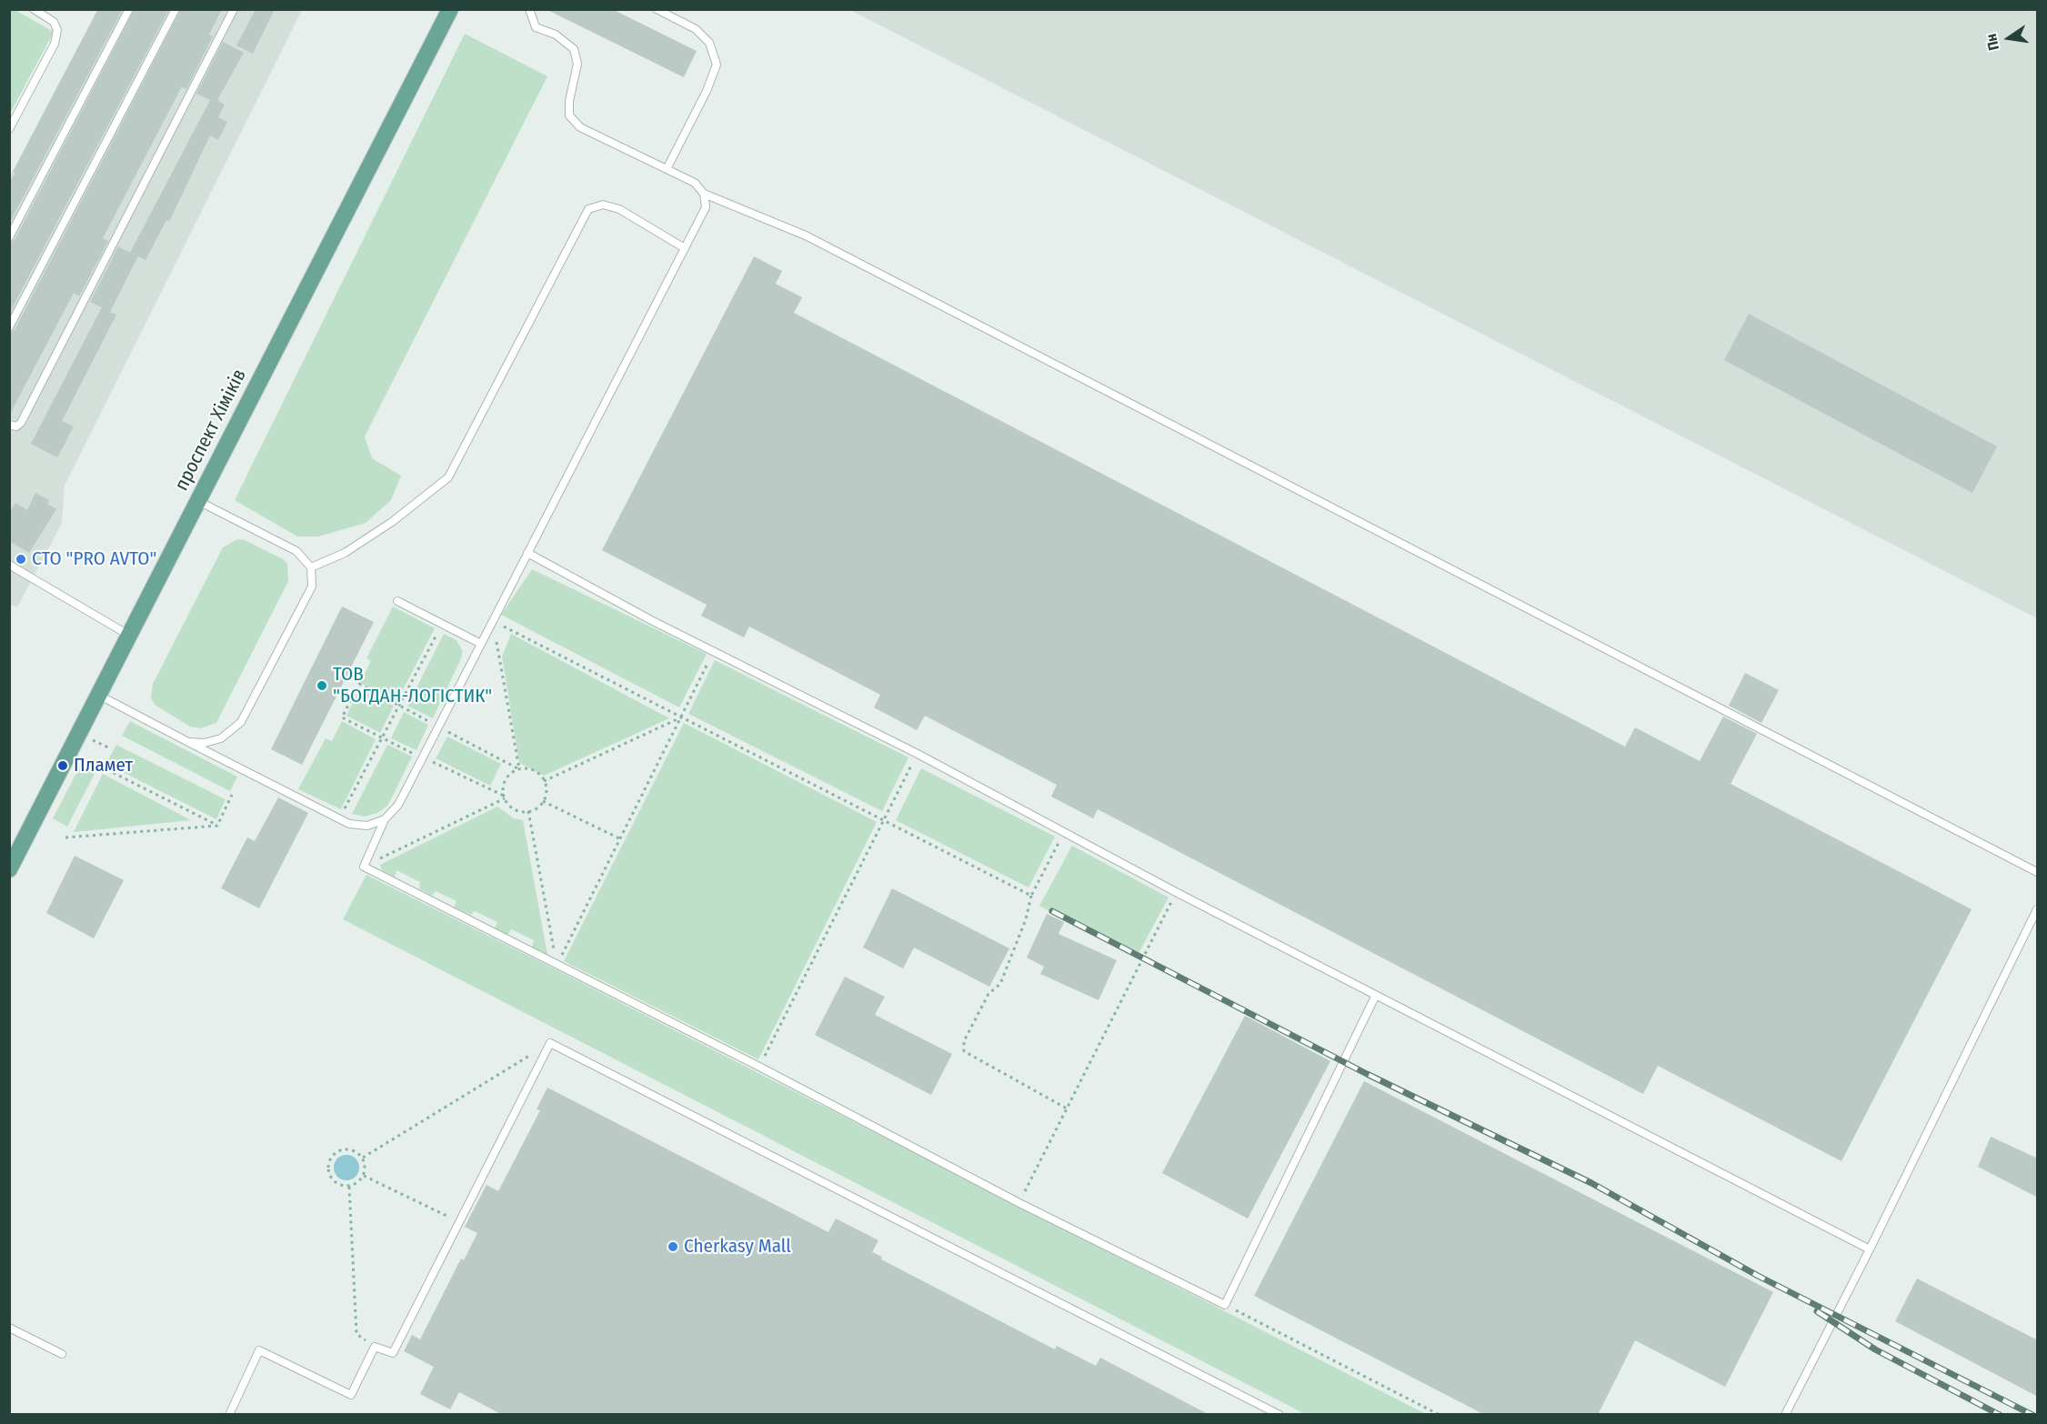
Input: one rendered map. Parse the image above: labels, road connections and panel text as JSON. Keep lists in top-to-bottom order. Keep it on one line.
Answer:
{"streets":{"main road":["проспект Хіміків"]},"places":["СТО \"PRO AVTO\"","ТОВ \"БОГДАН-ЛОГІСТИК\"","Пламет","Cherkasy Mall"],"north":"left"}
